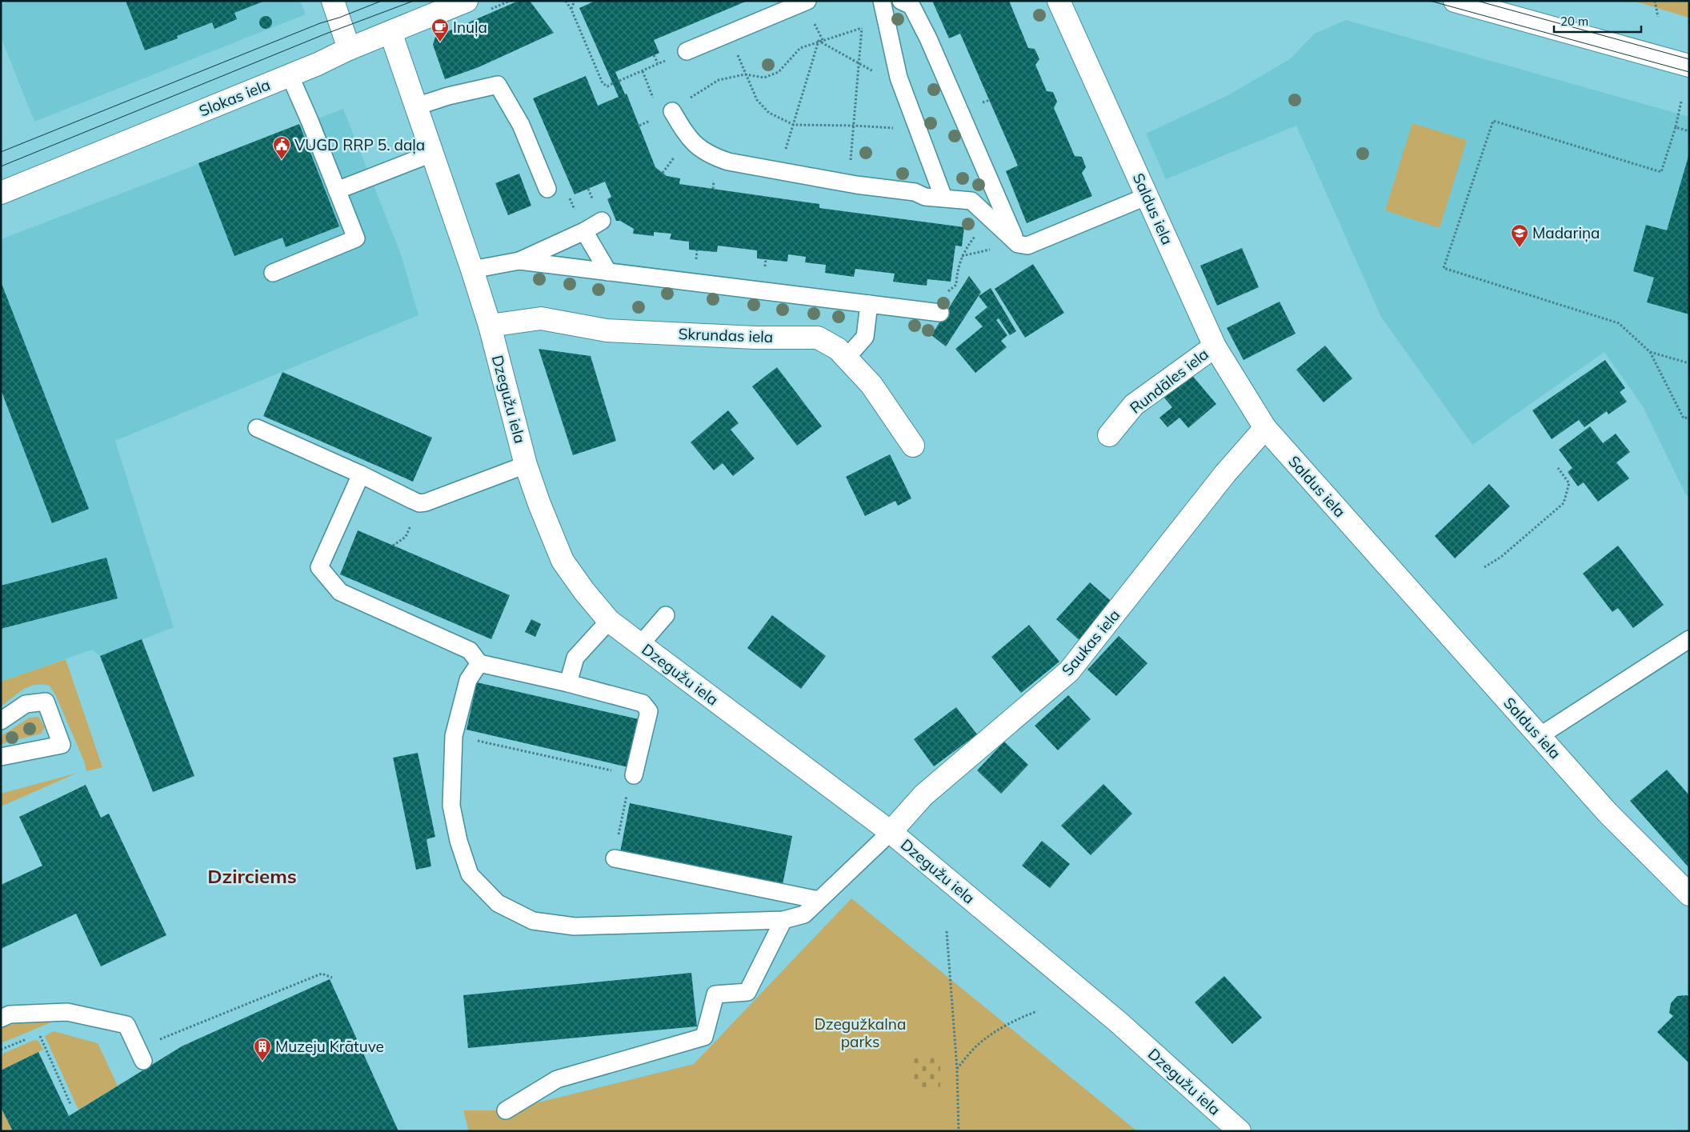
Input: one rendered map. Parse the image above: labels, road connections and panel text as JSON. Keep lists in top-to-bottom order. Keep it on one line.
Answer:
{"streets":{"street":["Slokas iela","Saldus iela","Skrundas iela","Rundāles iela","Dzegužu iela","Saukas iela"]},"crossings":[["Slokas iela","Dzegužu iela"],["Saldus iela","Rundāles iela"],["Saldus iela","Saukas iela"],["Skrundas iela","Dzegužu iela"],["Dzegužu iela","Saukas iela"]],"districts":["Dzirciems"],"parks":["Dzegužkalna parks"],"places":{"cafe":["Inuļa"],"public building":["VUGD RRP 5. daļa"],"school or university":["Madariņa"],"building":["Muzeju Krātuve"]},"scale_bar":"20 m"}
